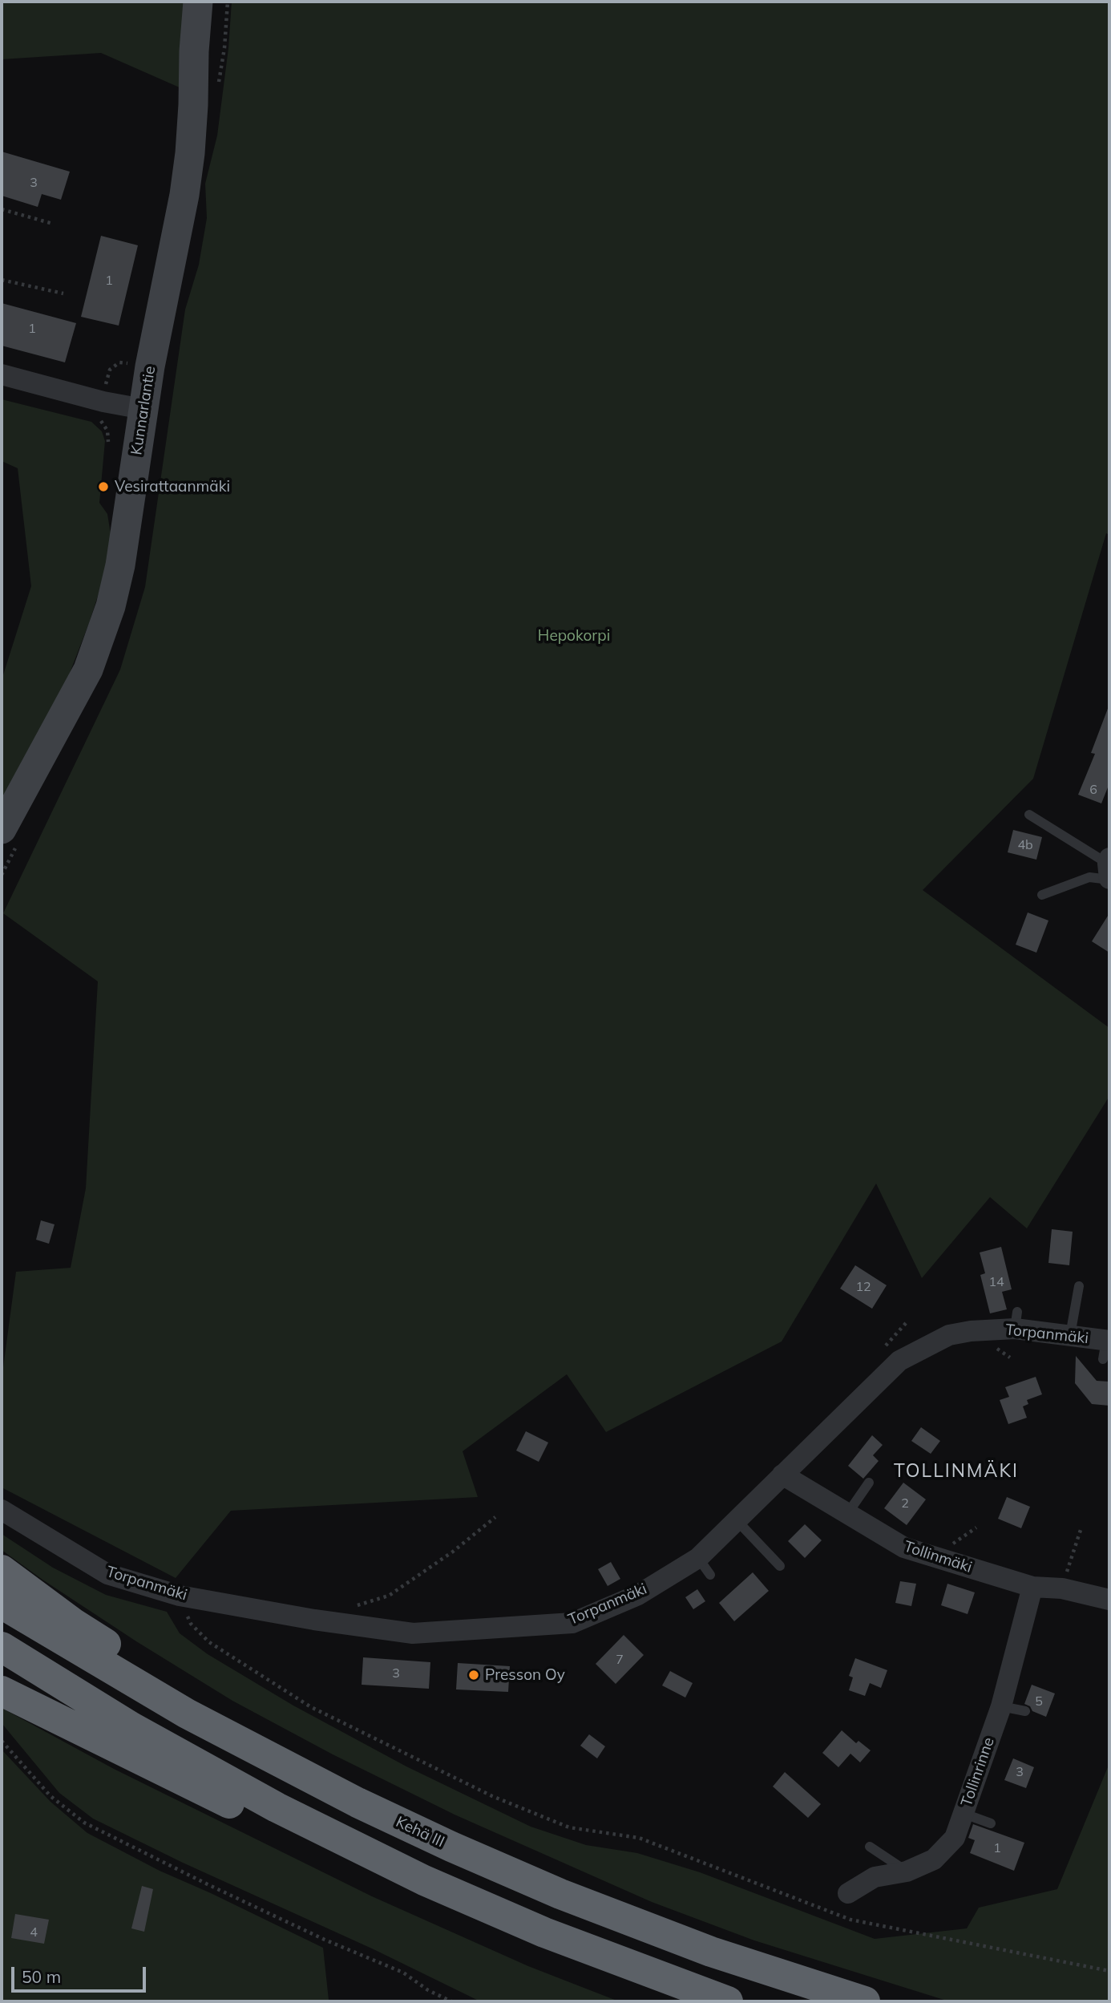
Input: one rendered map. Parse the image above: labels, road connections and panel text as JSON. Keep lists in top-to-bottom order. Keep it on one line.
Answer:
{"streets":{"highway":["Kehä III"],"main road":["Kunnarlantie"],"street":["Torpanmäki","Tollinmäki","Tollinrinne"]},"crossings":[["Torpanmäki","Tollinmäki"],["Tollinmäki","Tollinrinne"]],"districts":["TOLLINMÄKI"],"parks":["Hepokorpi"],"places":["Vesirattaanmäki","Presson Oy"],"house_numbers":["3","1","1","6","4b","14","12","2","7","3","5","3","1","4"],"scale_bar":"50 m"}
